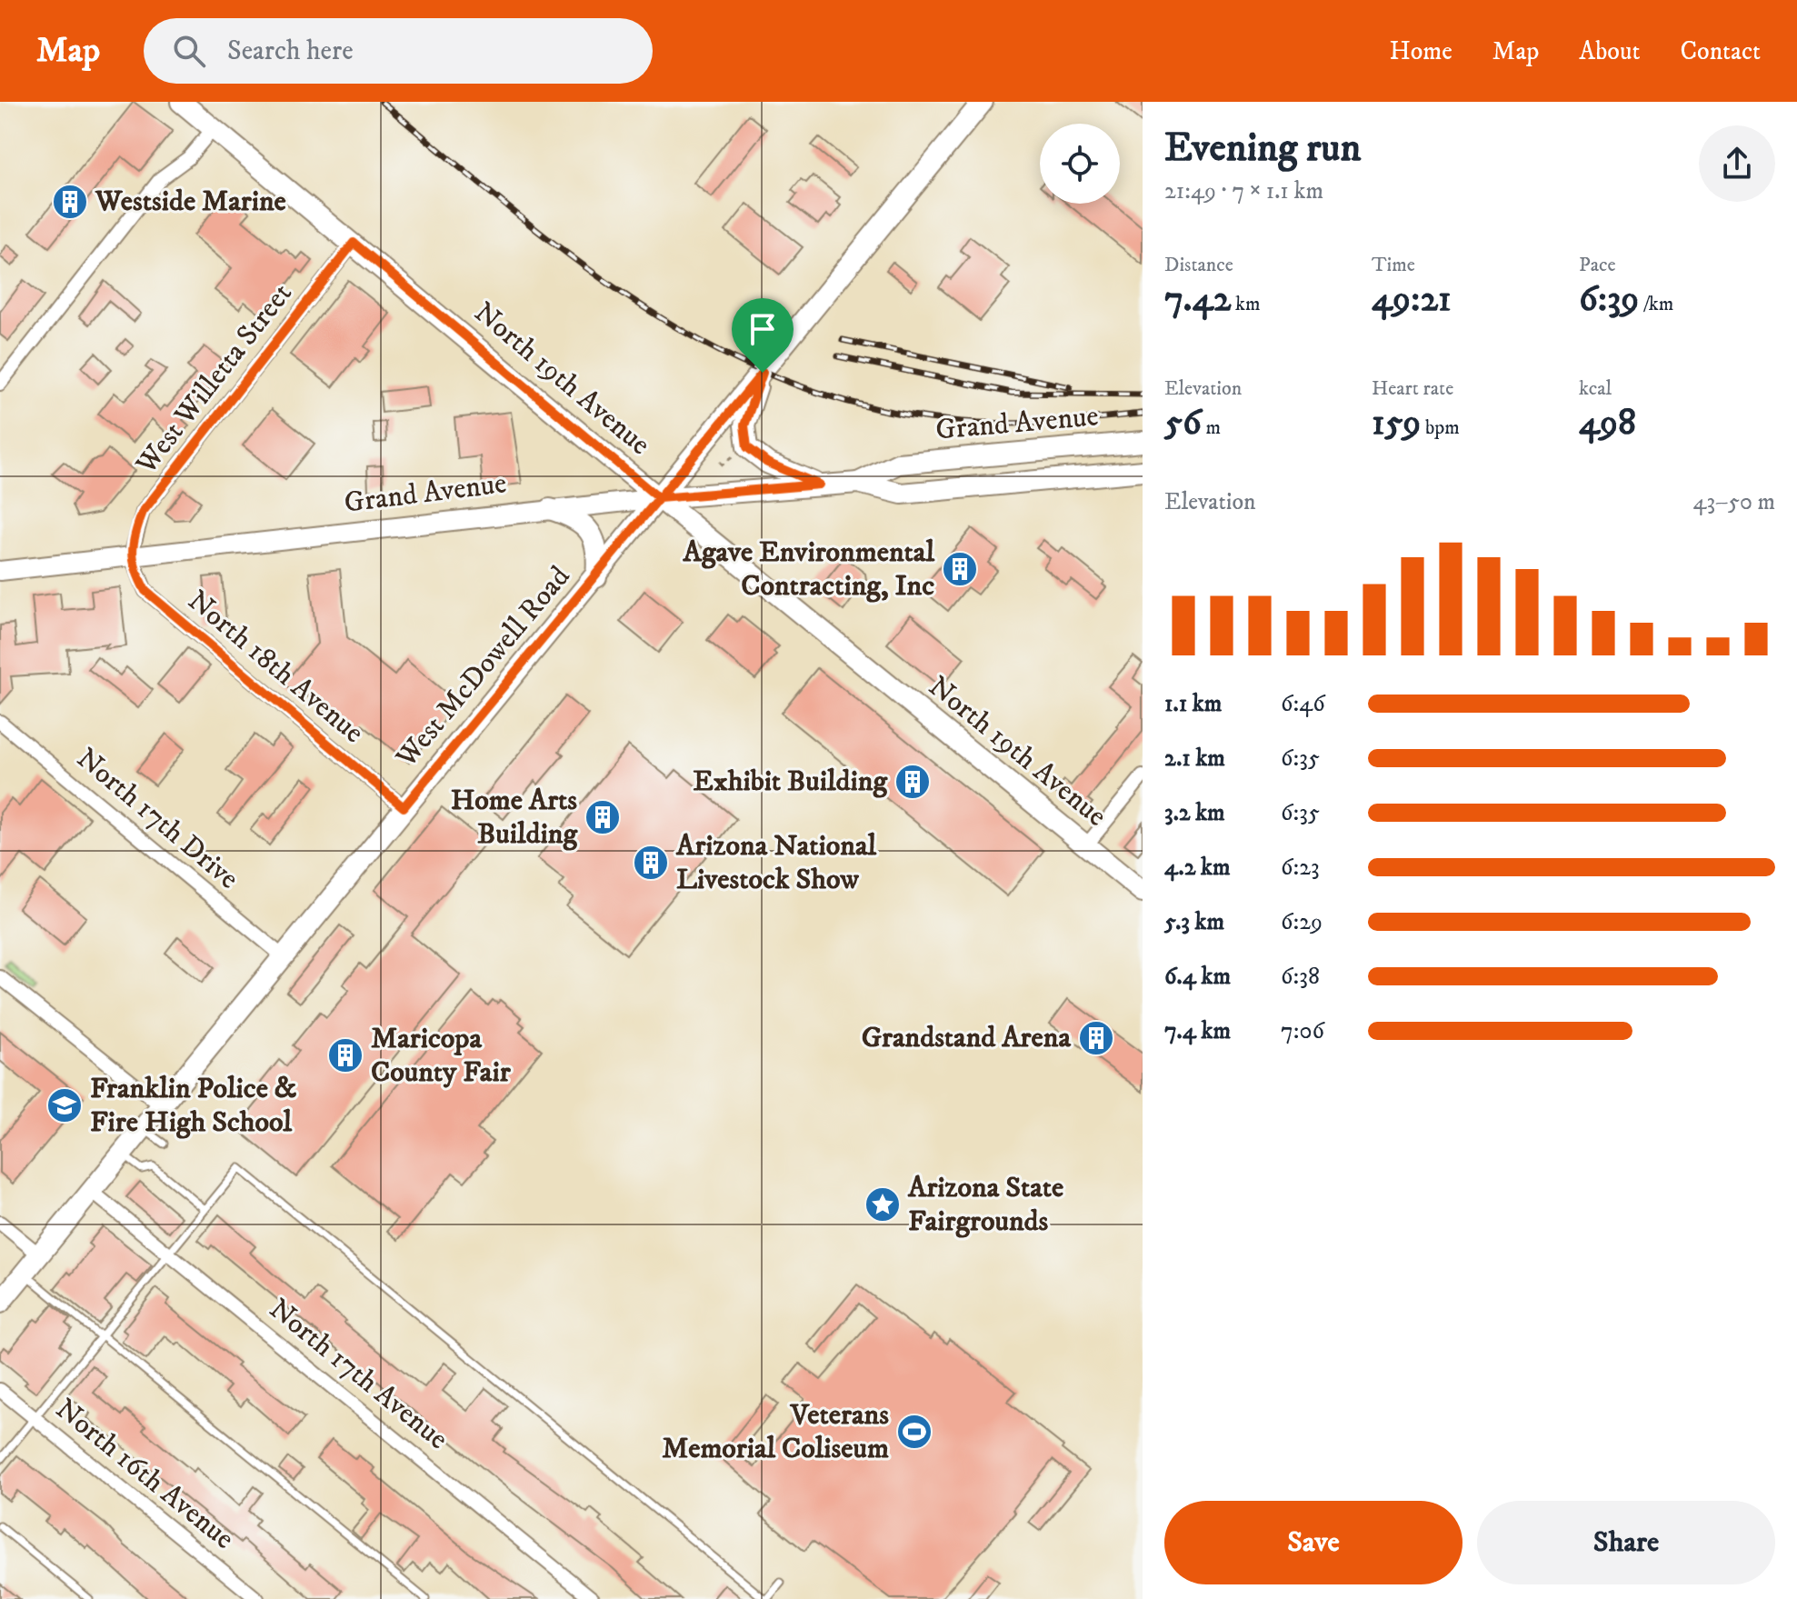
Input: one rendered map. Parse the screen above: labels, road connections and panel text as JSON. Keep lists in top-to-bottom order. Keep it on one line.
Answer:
{"streets":{"main road":["North 19th Avenue","Grand Avenue","West McDowell Road"],"street":["West Willetta Street","North 18th Avenue","North 17th Drive","North 17th Avenue","North 16th Avenue"]},"crossings":[["West Willetta Street","North 19th Avenue"],["West Willetta Street","Grand Avenue"],["West Willetta Street","North 18th Avenue"],["North 19th Avenue","Grand Avenue"],["North 19th Avenue","West McDowell Road"],["Grand Avenue","North 18th Avenue"],["Grand Avenue","West McDowell Road"],["North 18th Avenue","West McDowell Road"],["West McDowell Road","North 17th Drive"],["West McDowell Road","North 17th Avenue"]],"places":{"building":["Westside Marine","Agave Environmental Contracting, Inc","Exhibit Building","Home Arts Building","Arizona National Livestock Show","Grandstand Arena","Maricopa County Fair"],"school or university":["Franklin Police & Fire High School"],"place":["Arizona State Fairgrounds"],"sports":["Veterans Memorial Coliseum"]},"page":{"header":"Map","search":"Search here","nav":["Home","Map","About","Contact"],"heading":["Evening run","21:49 · 7 × 1.1 km"],"stats":[["Distance","7.42 km"],["Time","49:21"],["Pace","6:39 /km"],["Elevation","56 m"],["Heart rate","159 bpm"],["kcal","498"]],"chart":["Elevation","43–50 m"],"list":[{"name":"1.1 km","note":"6:46"},{"name":"2.1 km","note":"6:35"},{"name":"3.2 km","note":"6:35"},{"name":"4.2 km","note":"6:23"},{"name":"5.3 km","note":"6:29"},{"name":"6.4 km","note":"6:38"},{"name":"7.4 km","note":"7:06"}],"buttons":["Save","Share"]}}
